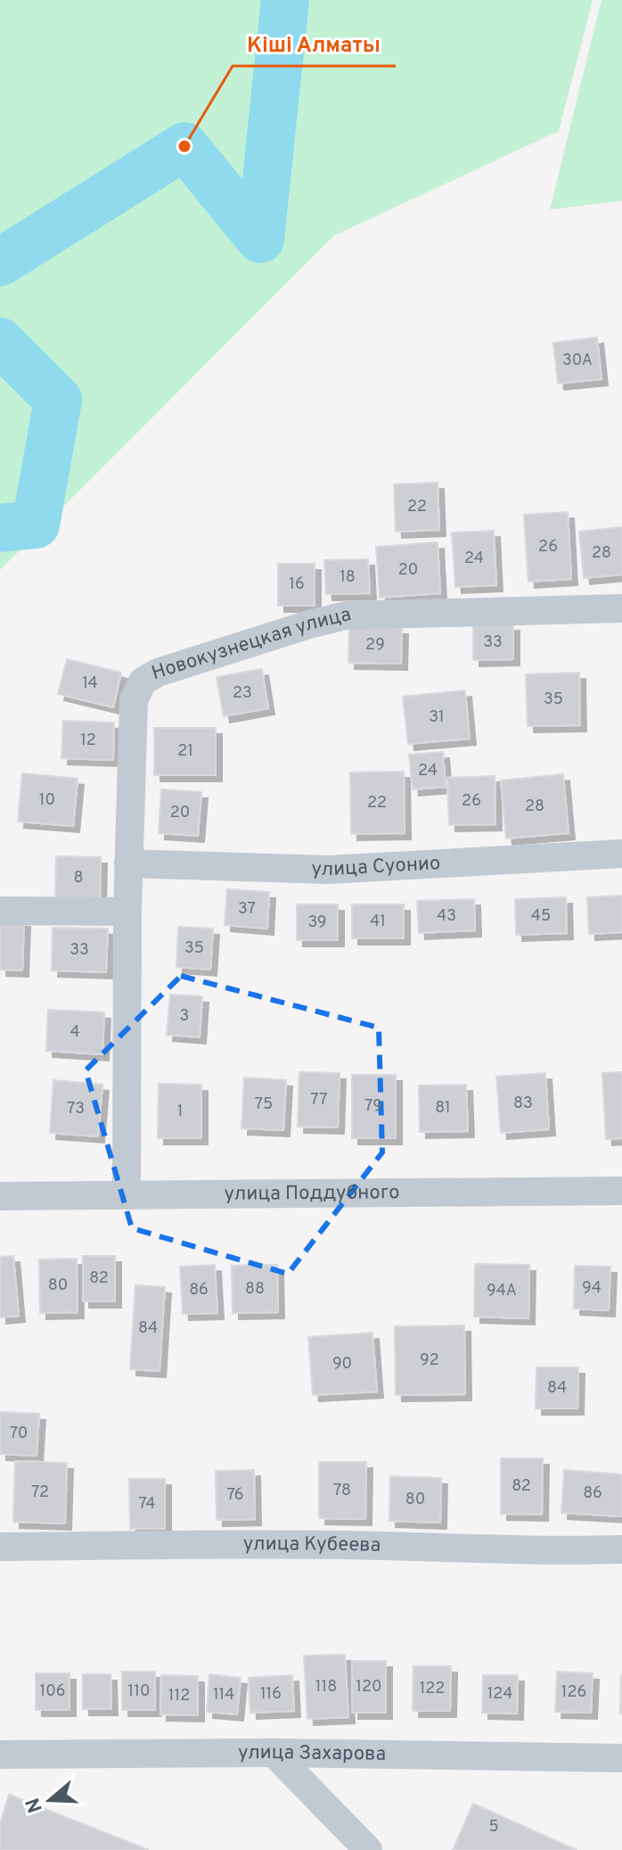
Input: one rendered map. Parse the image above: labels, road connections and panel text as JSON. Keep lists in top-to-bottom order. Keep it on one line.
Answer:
{"streets":{"street":["Новокузнецкая улица","улица Суонио","улица Поддубного","улица Кубеева","улица Захарова"]},"crossings":[["Новокузнецкая улица","улица Суонио"],["Новокузнецкая улица","улица Поддубного"]],"places":["Кіші Алматы"],"house_numbers":["30А","22","26","28","24","20","18","16","33","29","14","23","35","31","12","21","24","10","26","22","28","20","8","37","43","45","41","39","35","33","3","4","77","83","75","79","81","73","1","82","80","94","88","86","94А","84","92","90","84","70","82","78","72","86","76","80","74","118","120","122","106","110","126","116","124","114","112","5"],"north":"left"}
